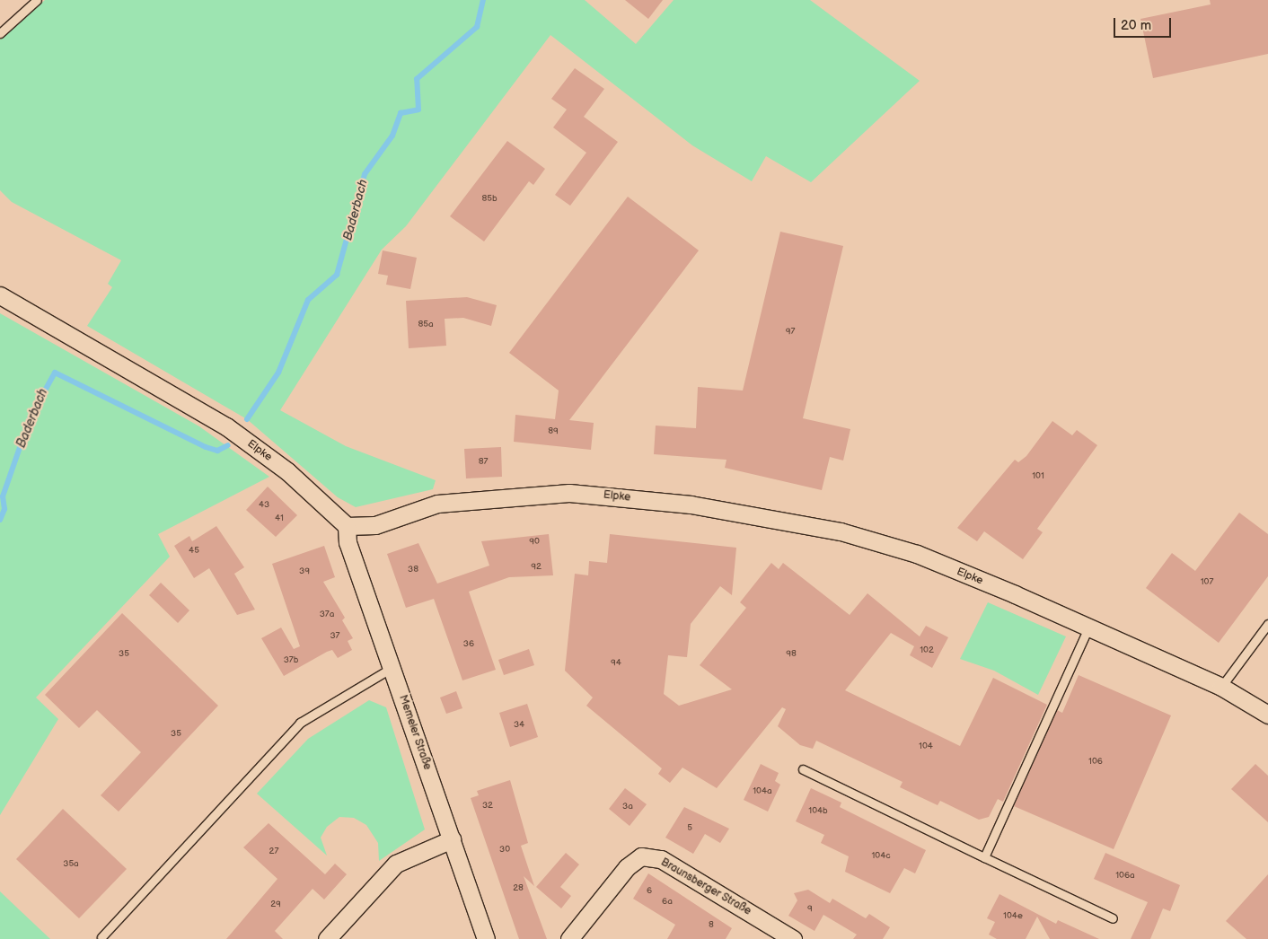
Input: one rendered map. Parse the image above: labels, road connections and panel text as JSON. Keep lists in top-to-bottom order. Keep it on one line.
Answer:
{"streets":{"street":["Elpke","Memeler Straße","Braunsberger Straße"]},"crossings":[["Elpke","Memeler Straße"]],"water":["Baderbach"],"house_numbers":["85b","85a","97","89","87","101","43","41","90","45","92","38","39","107","37a","37","36","102","35","98","37b","94","34","35","104","106","104a","32","3a","104b","5","30","27","104c","35a","106a","28","6","6a","29","9","104e","8"],"scale_bar":"20 m"}
